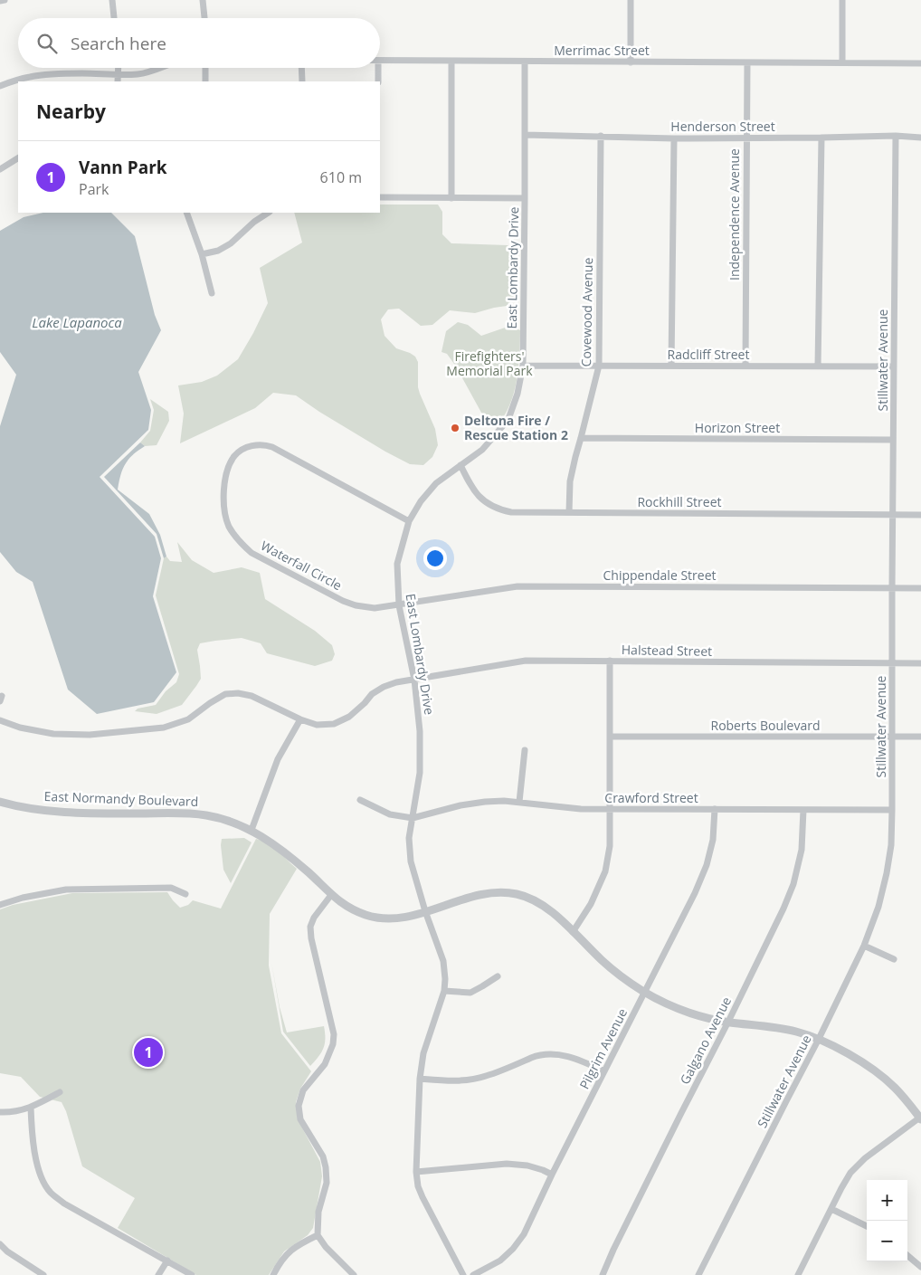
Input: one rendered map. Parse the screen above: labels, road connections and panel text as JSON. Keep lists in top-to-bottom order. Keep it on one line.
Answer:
{"streets":{"street":["Merrimac Street","Henderson Street","Independence Avenue","East Lombardy Drive","Covewood Avenue","Radcliff Street","Stillwater Avenue","Horizon Street","Rockhill Street","Waterfall Circle","Chippendale Street","Halstead Street","Roberts Boulevard","Crawford Street","East Normandy Boulevard","Galgano Avenue","Pilgrim Avenue"]},"crossings":[["Merrimac Street","Independence Avenue"],["Merrimac Street","East Lombardy Drive"],["Henderson Street","Independence Avenue"],["Henderson Street","East Lombardy Drive"],["Henderson Street","Covewood Avenue"],["Henderson Street","Stillwater Avenue"],["Independence Avenue","Radcliff Street"],["East Lombardy Drive","Radcliff Street"],["East Lombardy Drive","Rockhill Street"],["East Lombardy Drive","Waterfall Circle"],["East Lombardy Drive","Chippendale Street"],["East Lombardy Drive","Halstead Street"],["East Lombardy Drive","Crawford Street"],["East Lombardy Drive","East Normandy Boulevard"],["Covewood Avenue","Radcliff Street"],["Covewood Avenue","Horizon Street"],["Covewood Avenue","Rockhill Street"],["Radcliff Street","Stillwater Avenue"],["Stillwater Avenue","Horizon Street"],["Stillwater Avenue","Rockhill Street"],["Stillwater Avenue","Chippendale Street"],["Stillwater Avenue","Halstead Street"],["Stillwater Avenue","Roberts Boulevard"],["Stillwater Avenue","Crawford Street"],["Stillwater Avenue","East Normandy Boulevard"],["Waterfall Circle","Chippendale Street"],["Crawford Street","Galgano Avenue"],["Crawford Street","Pilgrim Avenue"],["East Normandy Boulevard","Galgano Avenue"],["East Normandy Boulevard","Pilgrim Avenue"]],"water":["Lake Lapanoca"],"parks":["Firefighters' Memorial Park"],"places":["Deltona Fire / Rescue Station 2"],"page":{"search":"Search here","heading":"Nearby","list":[{"mark":"1","name":"Vann Park","note":"Park","value":"610 m"}],"pins":"1","map_buttons":["+","−"]}}
